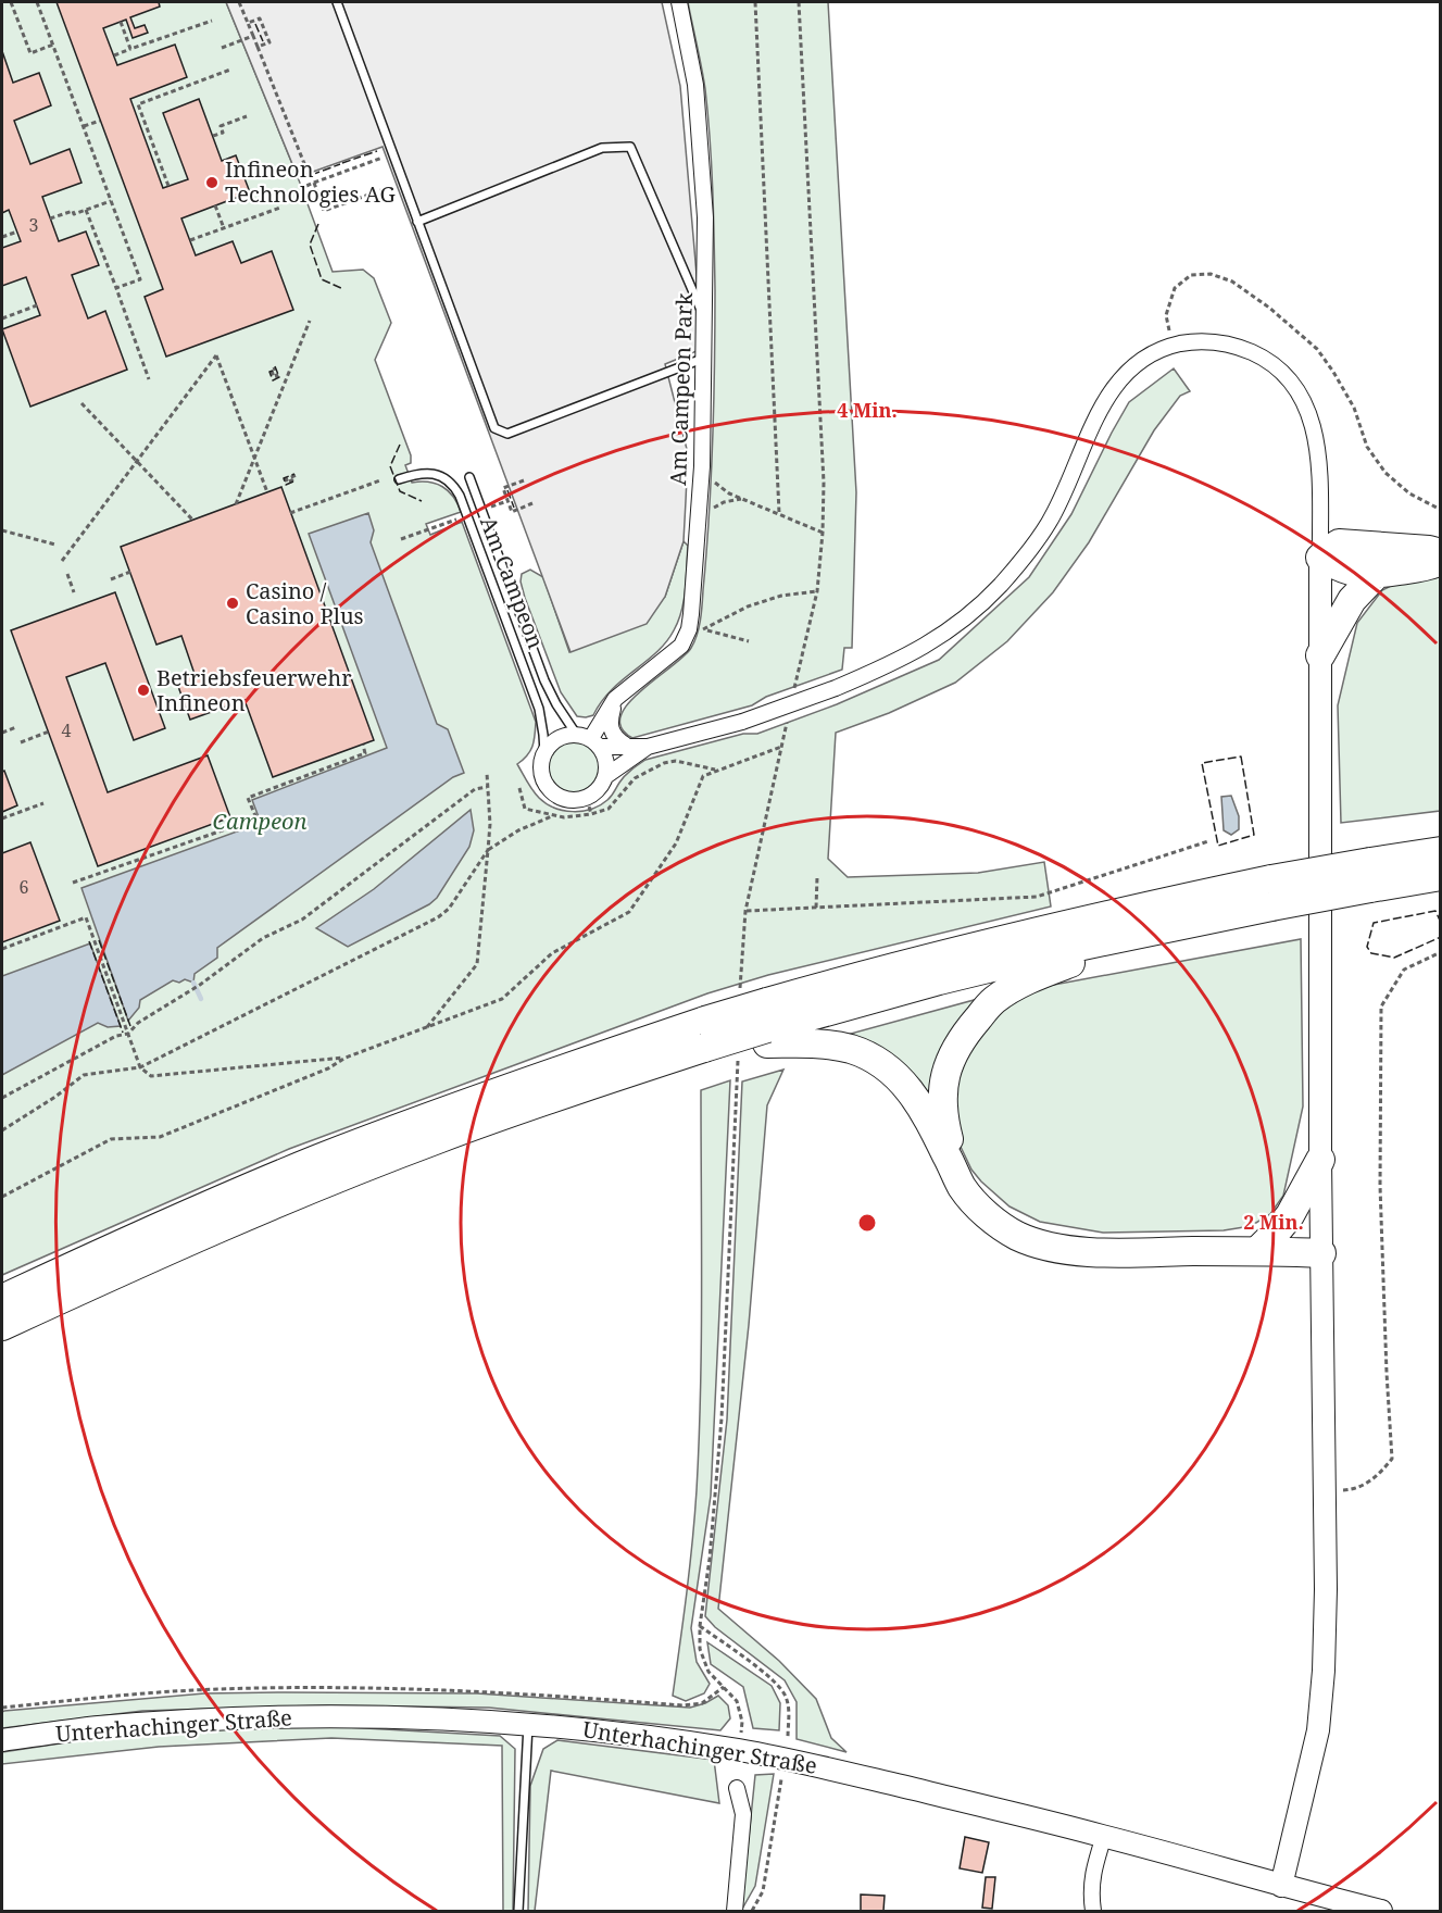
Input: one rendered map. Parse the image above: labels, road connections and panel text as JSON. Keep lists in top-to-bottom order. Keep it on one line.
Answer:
{"streets":{"main road":["Unterhachinger Straße"],"street":["Am Campeon Park"],"lane":["Am Campeon"]},"parks":["Campeon"],"places":["Infineon Technologies AG","Casino / Casino Plus","Betriebsfeuerwehr Infineon"],"house_numbers":["3","4","6"],"rings":["4 Min.","2 Min."]}
